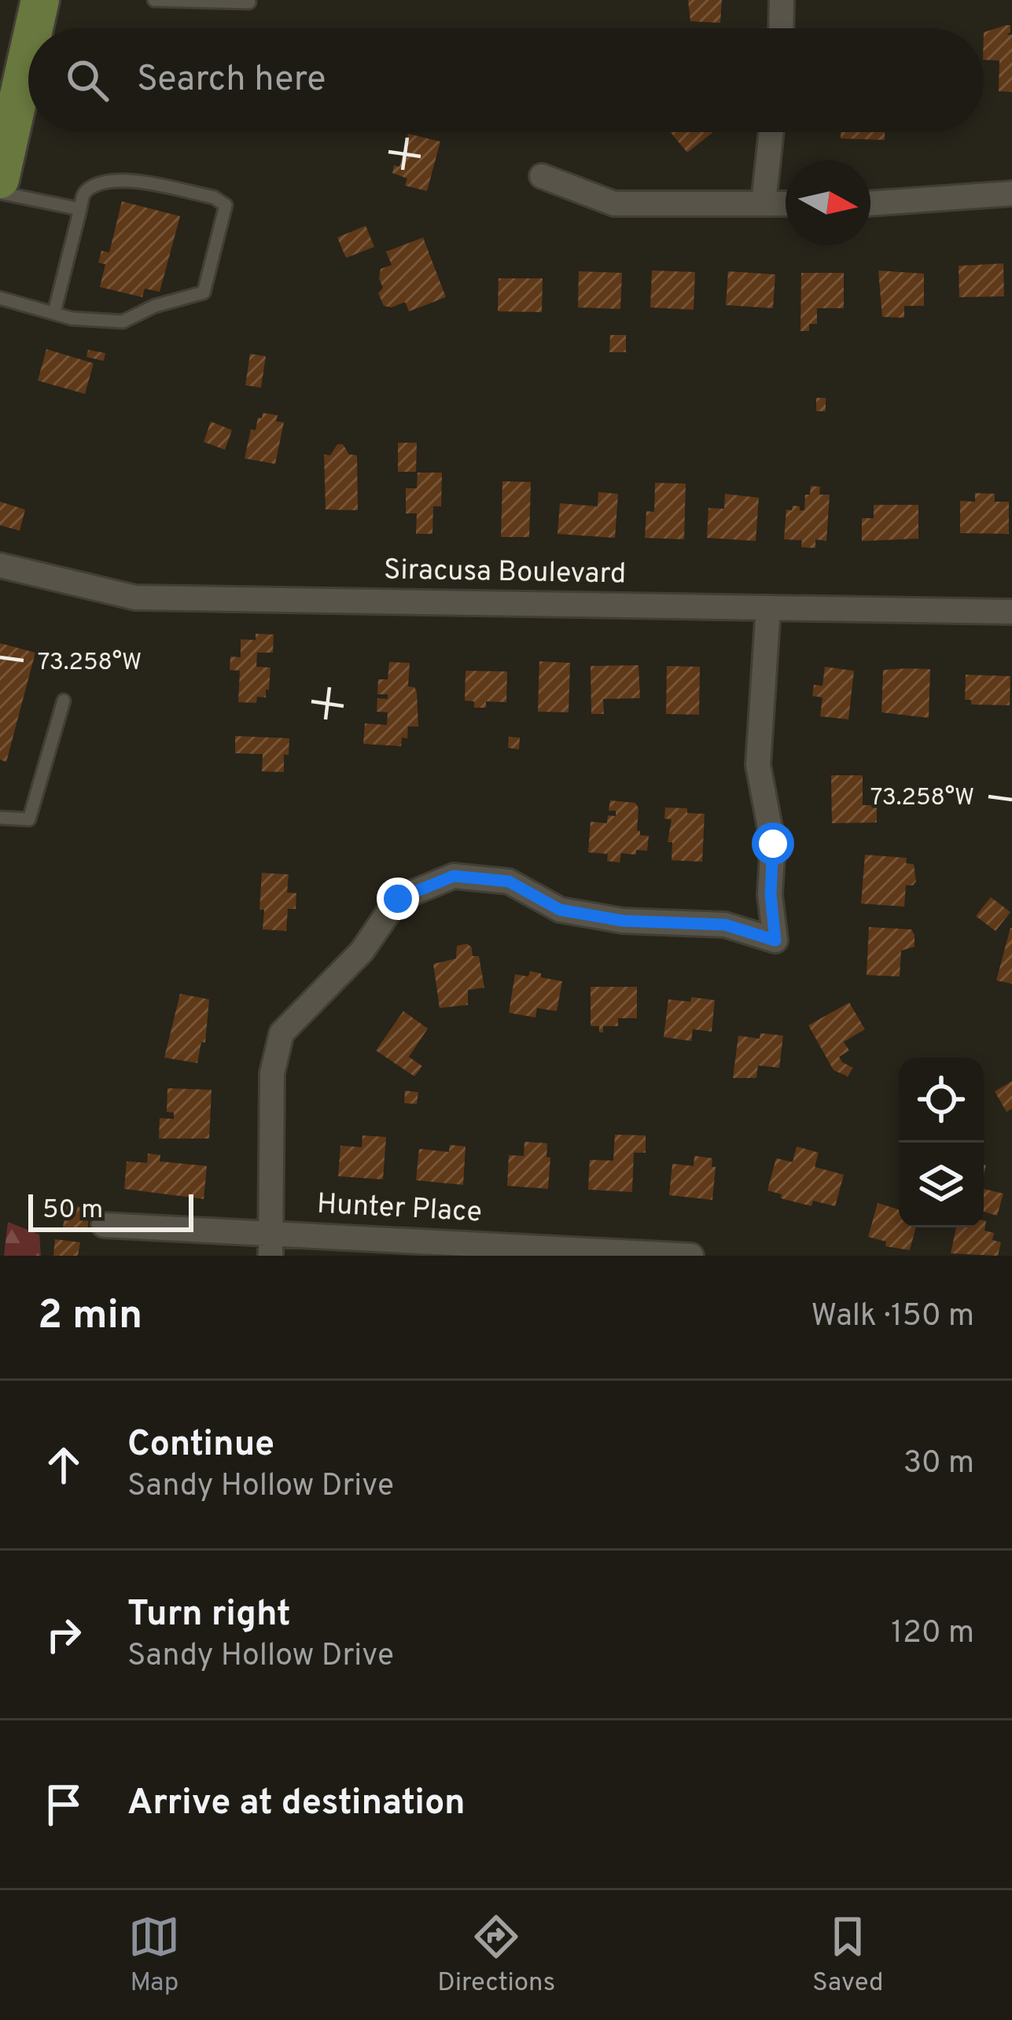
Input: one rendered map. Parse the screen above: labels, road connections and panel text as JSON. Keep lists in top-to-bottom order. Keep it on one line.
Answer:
{"streets":{"street":["Siracusa Boulevard","Hunter Place"]},"scale_bar":"50 m","north":"right","page":{"search":"Search here","scale":"50 m","heading":["2 min","Walk · 150 m"],"list":[["Continue","Sandy Hollow Drive","30 m"],["Turn right","Sandy Hollow Drive","120 m"],"Arrive at destination"],"nav":["Map","Directions","Saved"]},"coordinates":["73.258°W"]}
